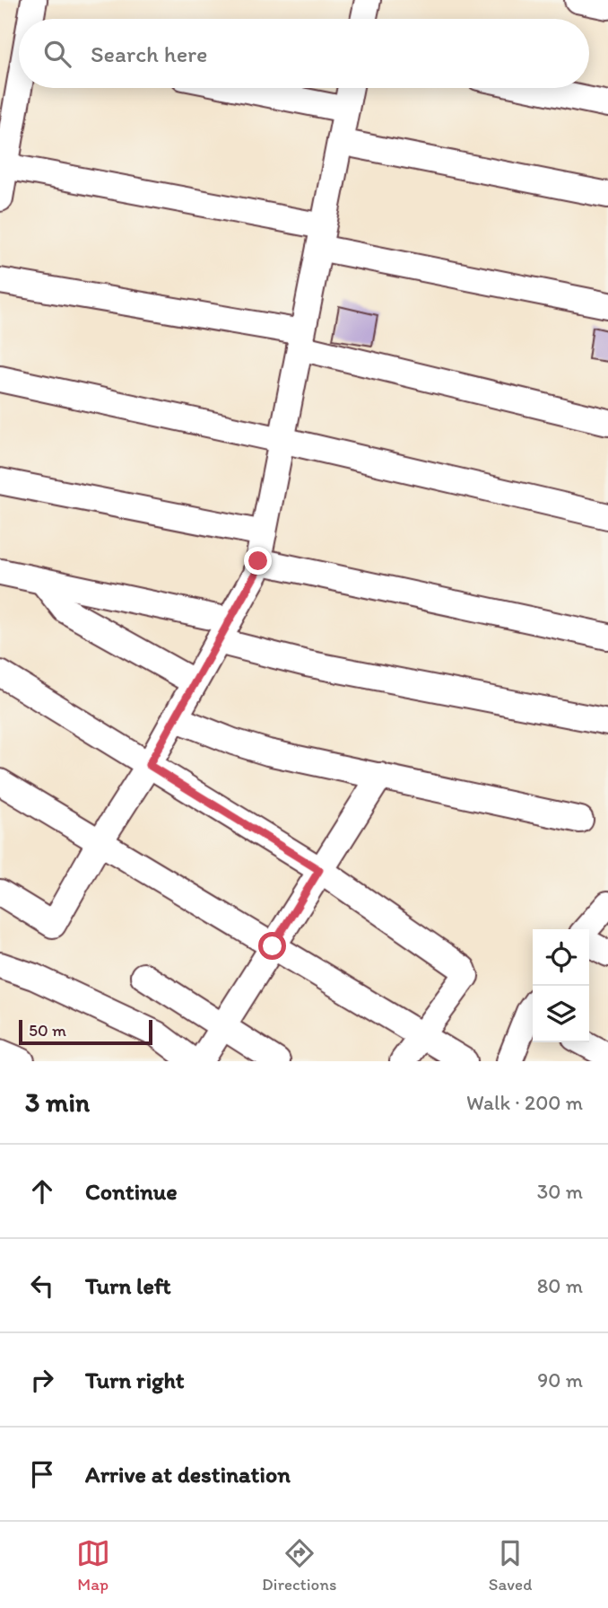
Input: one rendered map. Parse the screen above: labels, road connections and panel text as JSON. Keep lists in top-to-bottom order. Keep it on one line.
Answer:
{"scale_bar":"50 m","page":{"search":"Search here","scale":"50 m","heading":["3 min","Walk · 200 m"],"list":[["Continue","30 m"],["Turn left","80 m"],["Turn right","90 m"],"Arrive at destination"],"nav":["Map","Directions","Saved"]}}
